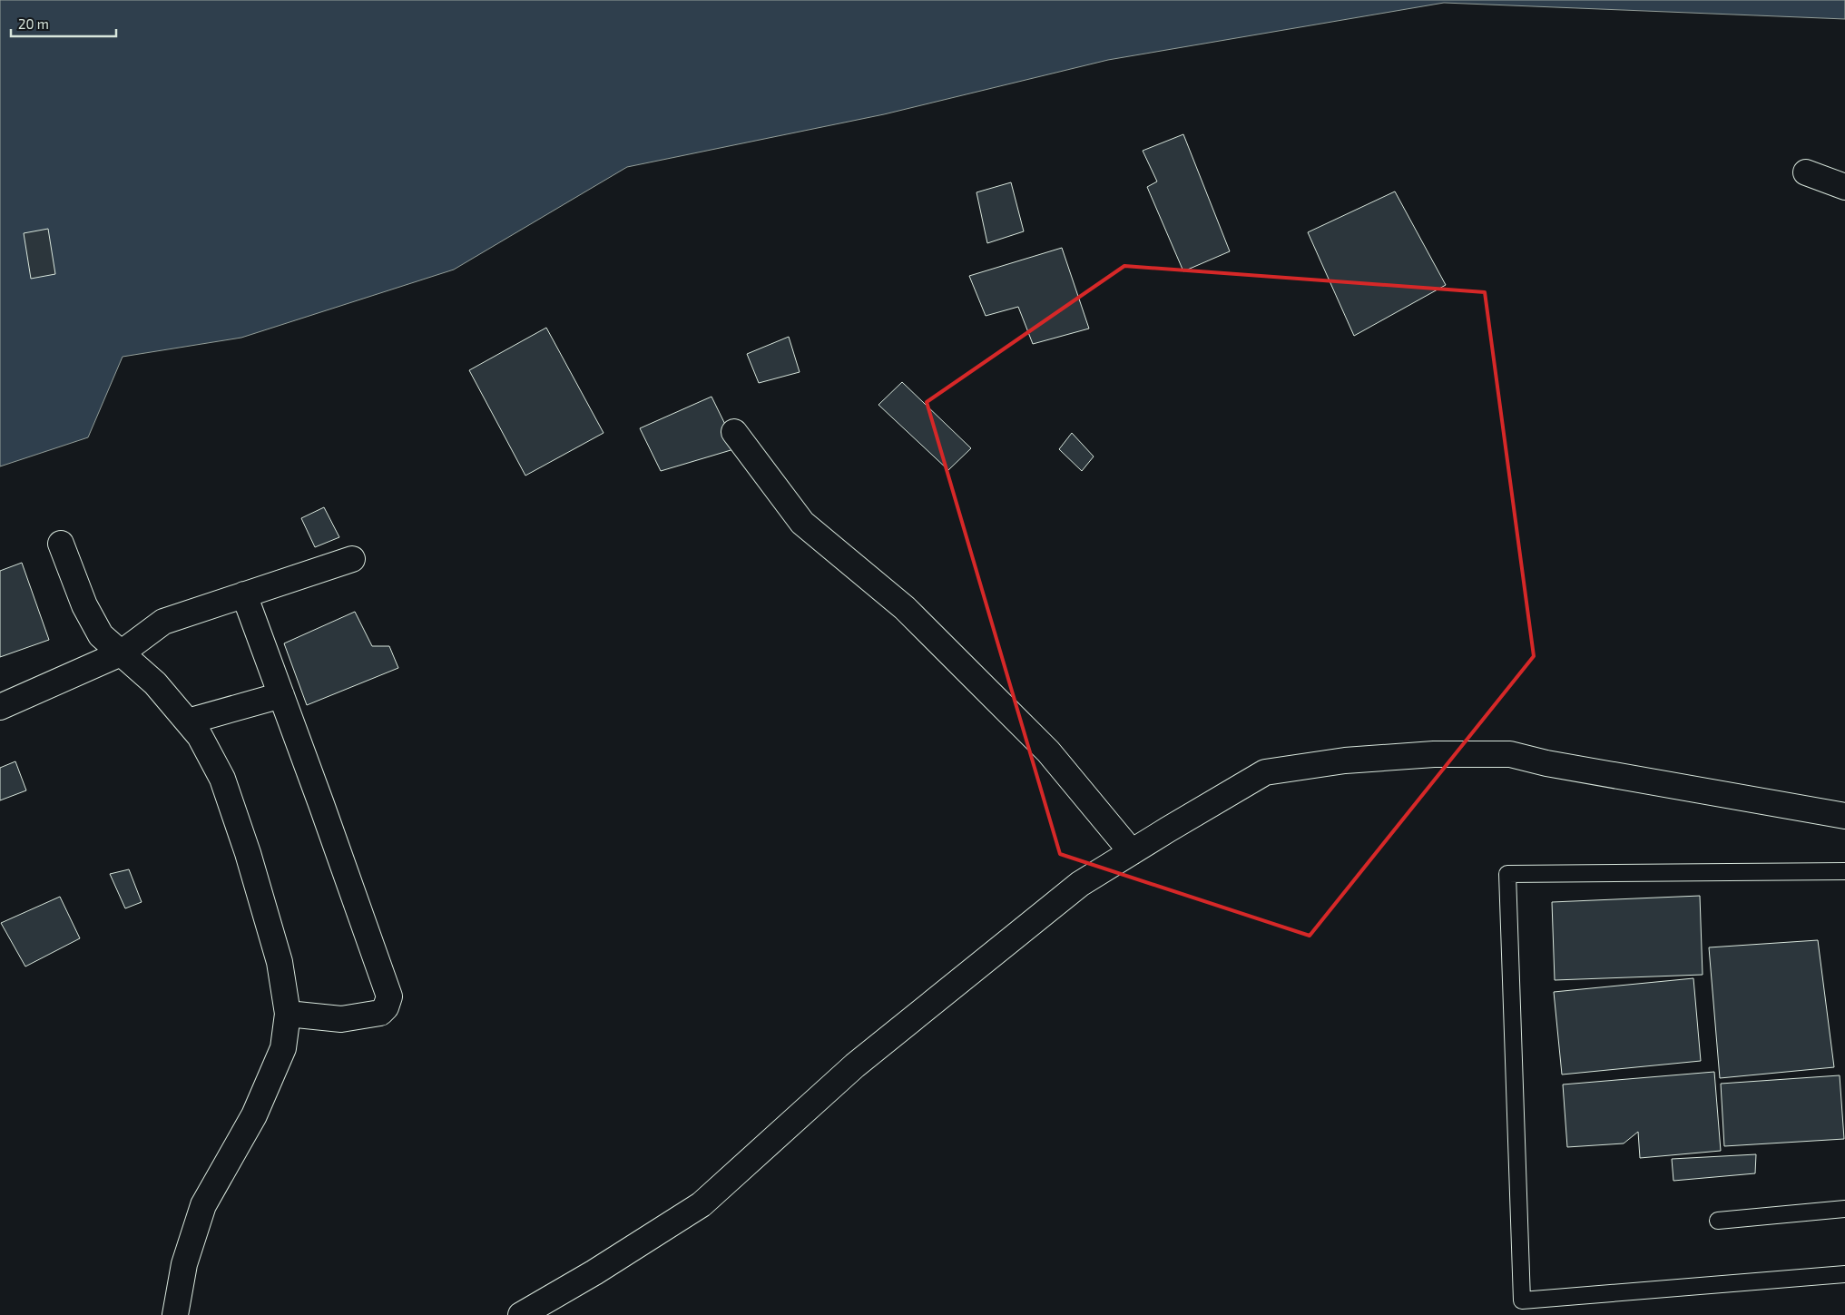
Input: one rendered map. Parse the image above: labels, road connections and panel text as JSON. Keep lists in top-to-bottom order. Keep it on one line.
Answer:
{"scale_bar":"20 m"}
